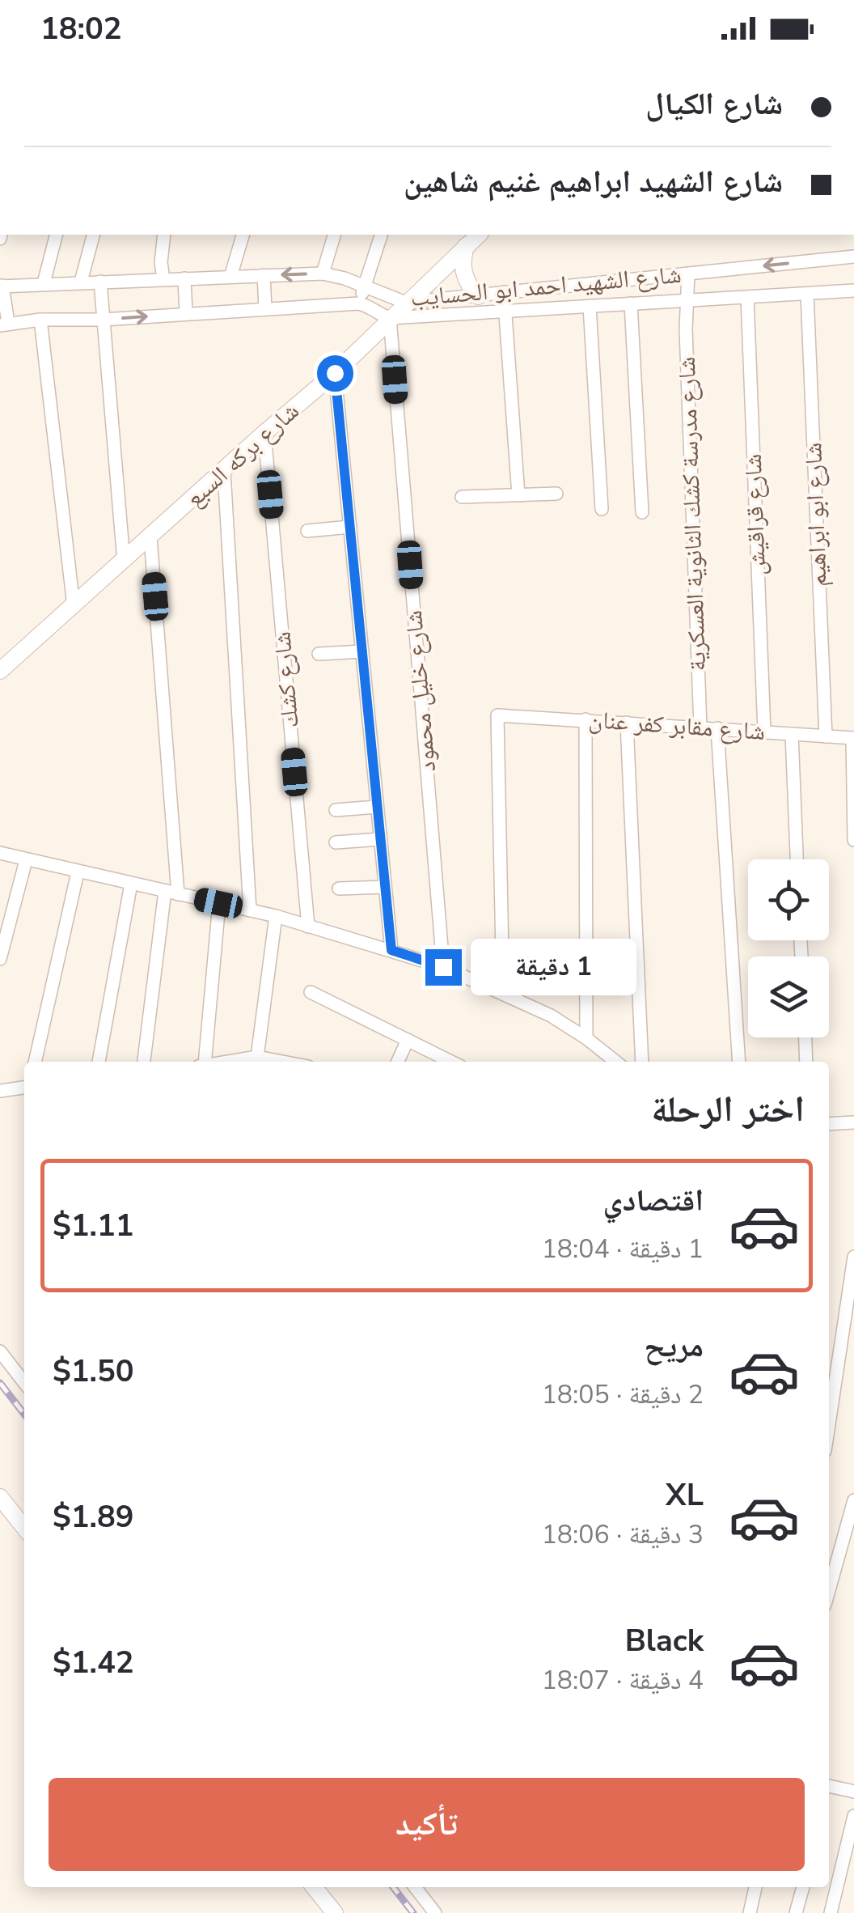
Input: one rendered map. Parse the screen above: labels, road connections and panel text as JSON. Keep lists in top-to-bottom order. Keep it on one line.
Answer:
{"streets":{"main road":["شارع بركه السبع"],"street":["شارع الشهيد احمد ابو الحسايب","شارع مدرسة كشك الثانوية العسكرية","شارع قراقيش","شارع ابو ابراهيم","شارع كشك","شارع خليل محمود","شارع مقابر كفر عنان"]},"crossings":[["شارع الشهيد احمد ابو الحسايب","شارع بركه السبع"],["شارع الشهيد احمد ابو الحسايب","شارع مدرسة كشك الثانوية العسكرية"],["شارع الشهيد احمد ابو الحسايب","شارع قراقيش"],["شارع الشهيد احمد ابو الحسايب","شارع ابو ابراهيم"],["شارع الشهيد احمد ابو الحسايب","شارع خليل محمود"],["شارع بركه السبع","شارع كشك"],["شارع بركه السبع","شارع خليل محمود"],["شارع مدرسة كشك الثانوية العسكرية","شارع مقابر كفر عنان"],["شارع قراقيش","شارع مقابر كفر عنان"],["شارع ابو ابراهيم","شارع مقابر كفر عنان"]],"page":{"status":"18:02","banner":["شارع الكيال","شارع الشهيد ابراهيم غنيم شاهين"],"bubble":"1 دقيقة","heading":"اختر الرحلة","list":[{"name":"اقتصادي","note":"1 دقيقة · 18:04","value":"$1.11"},{"name":"مريح","note":"2 دقيقة · 18:05","value":"$1.50"},{"name":"XL","note":"3 دقيقة · 18:06","value":"$1.89"},{"name":"Black","note":"4 دقيقة · 18:07","value":"$1.42"}],"buttons":"تأكيد"}}
